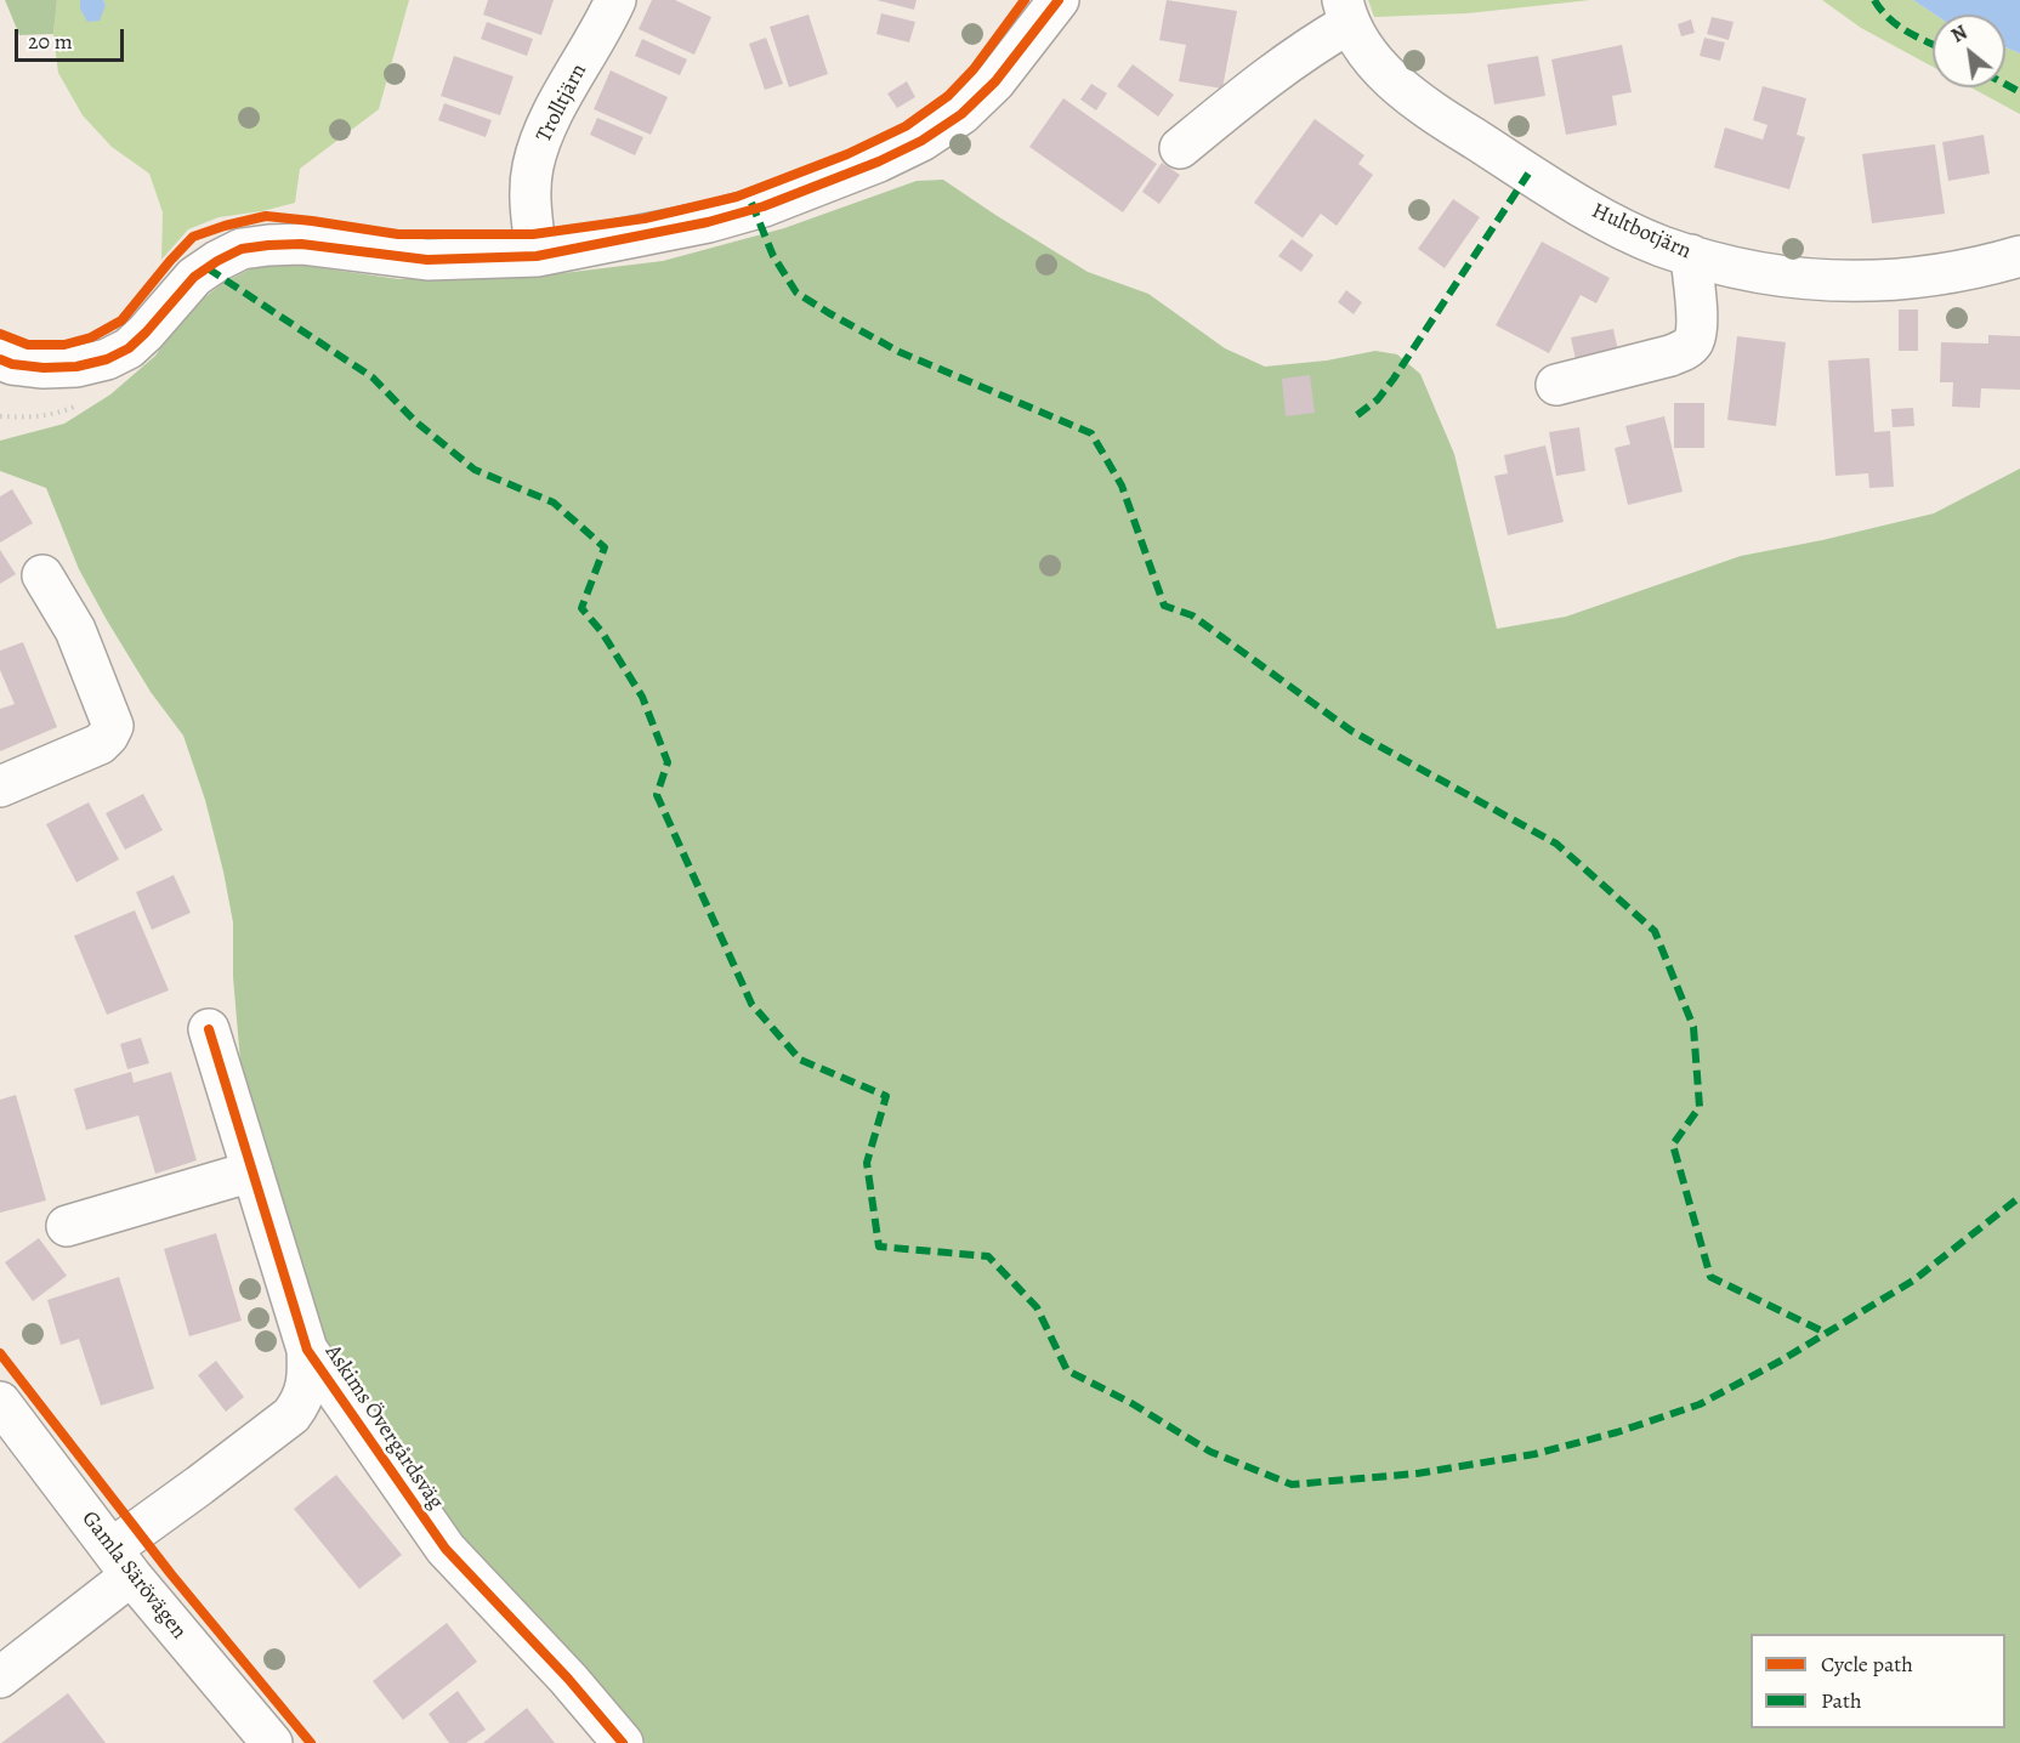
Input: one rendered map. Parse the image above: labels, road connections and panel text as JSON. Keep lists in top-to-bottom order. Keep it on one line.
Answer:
{"streets":{"street":["Trolltjärn","Hultbotjärn","Askims Övergårdsväg","Gamla Särövägen"]},"crossings":[["Askims Övergårdsväg","Gamla Särövägen"]],"legend":["Cycle path","Path"],"scale_bar":"20 m","north":"top left"}
